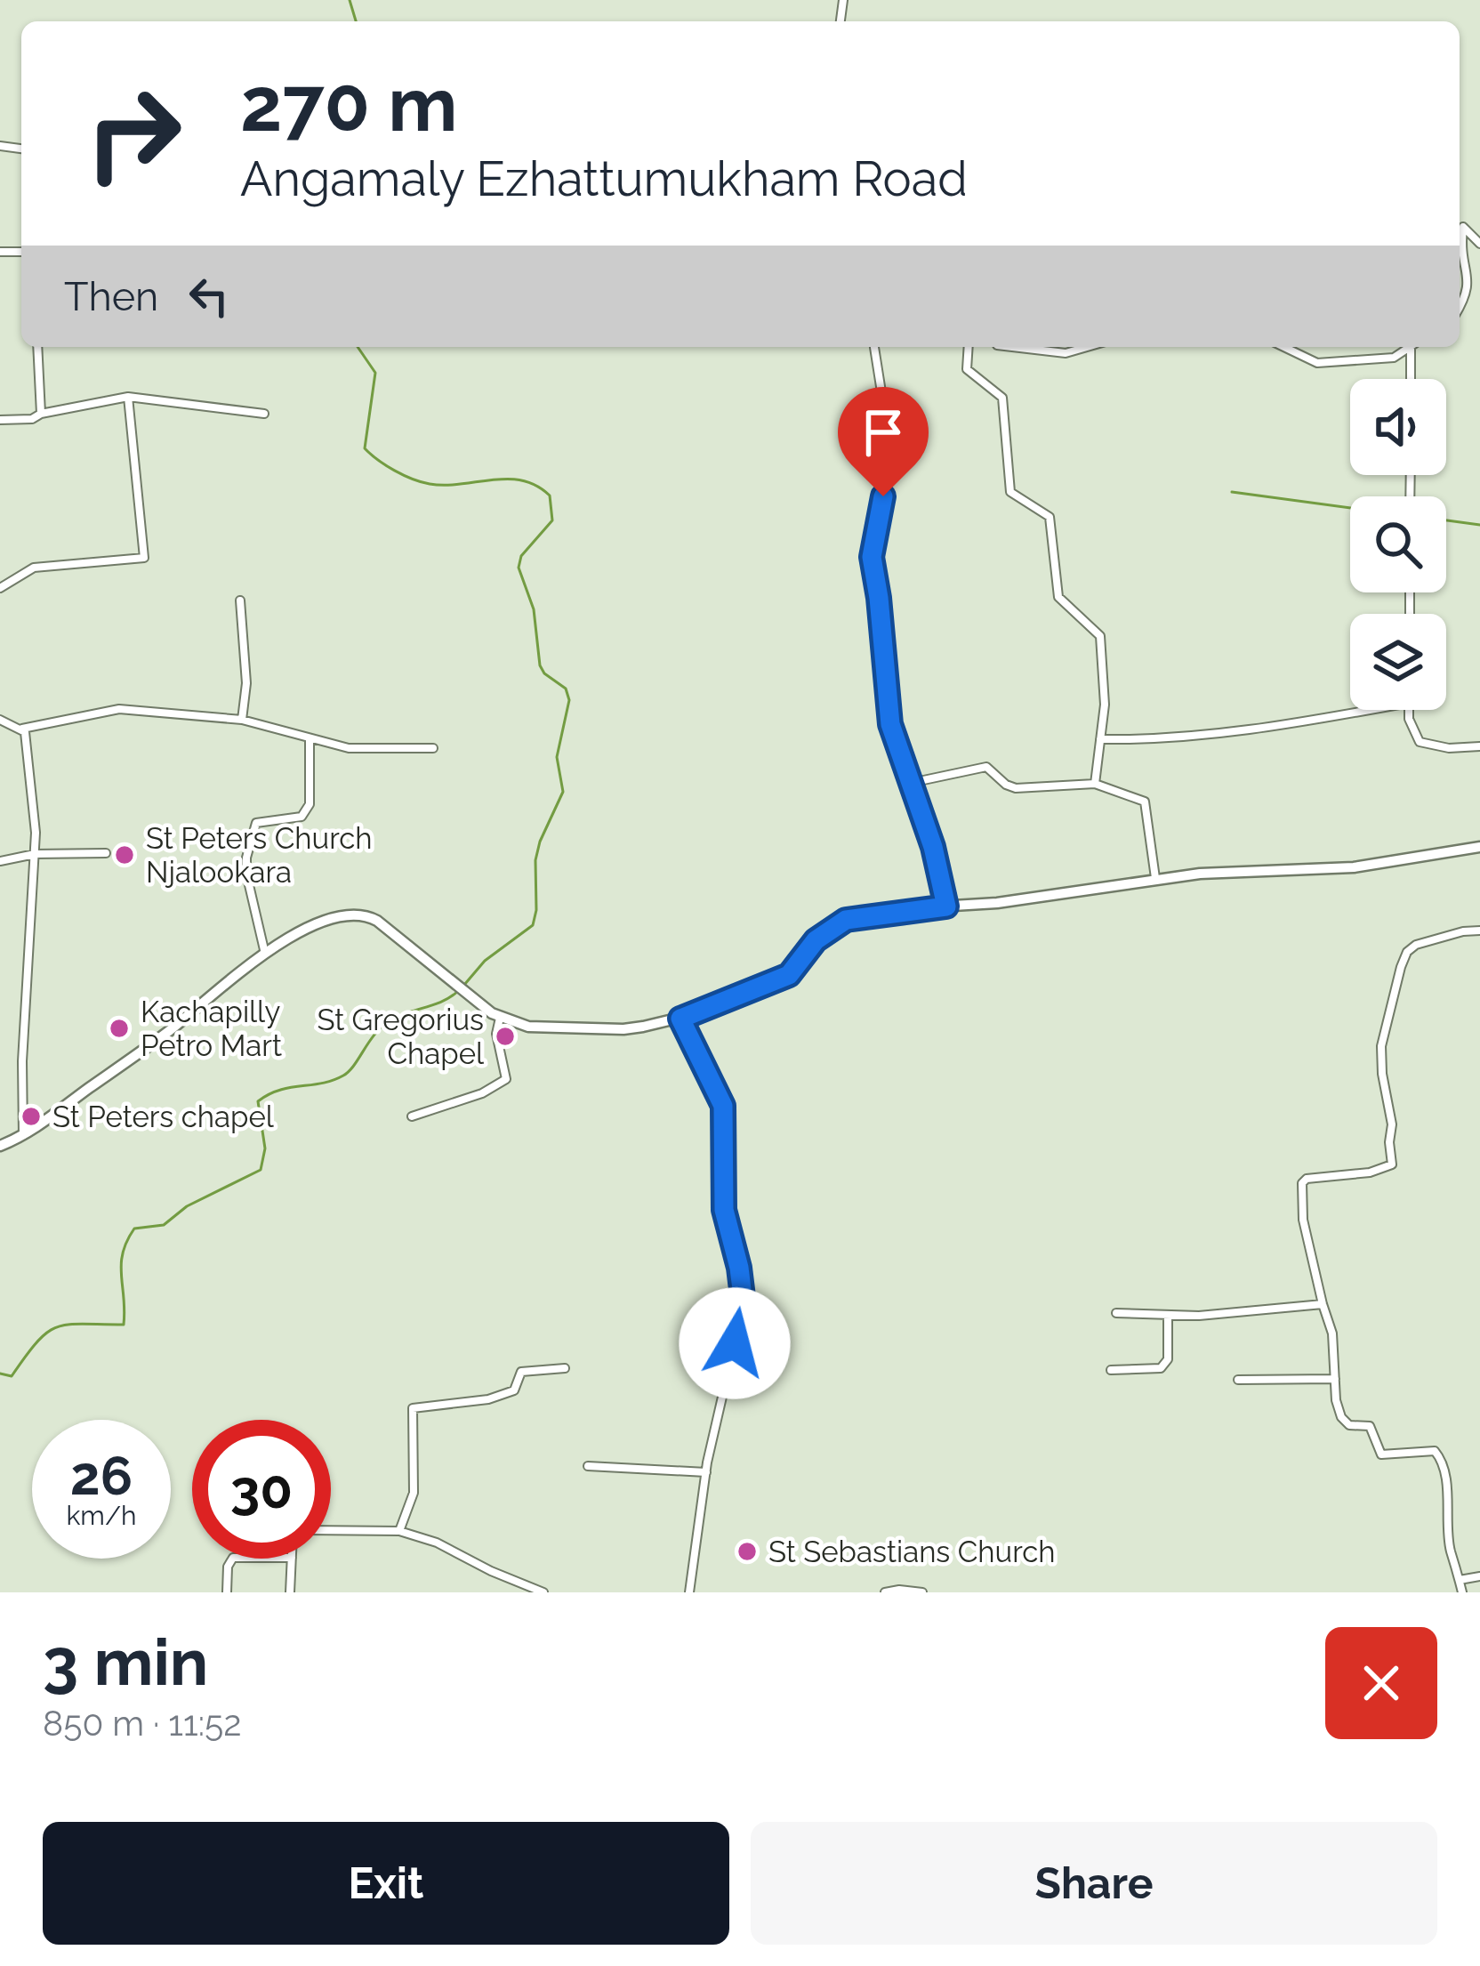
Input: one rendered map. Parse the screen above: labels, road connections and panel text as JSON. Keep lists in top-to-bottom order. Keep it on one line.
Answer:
{"places":["St Peters Church Njalookara","Kachapilly Petro Mart","St Gregorius Chapel","St Peters chapel","St Sebastians Church"],"page":{"turn":["270 m","Angamaly Ezhattumukham Road"],"then":"Then","speed":"26 km/h","limit":"30","heading":["3 min","850 m · 11:52"],"buttons":["Exit","Share"]}}
